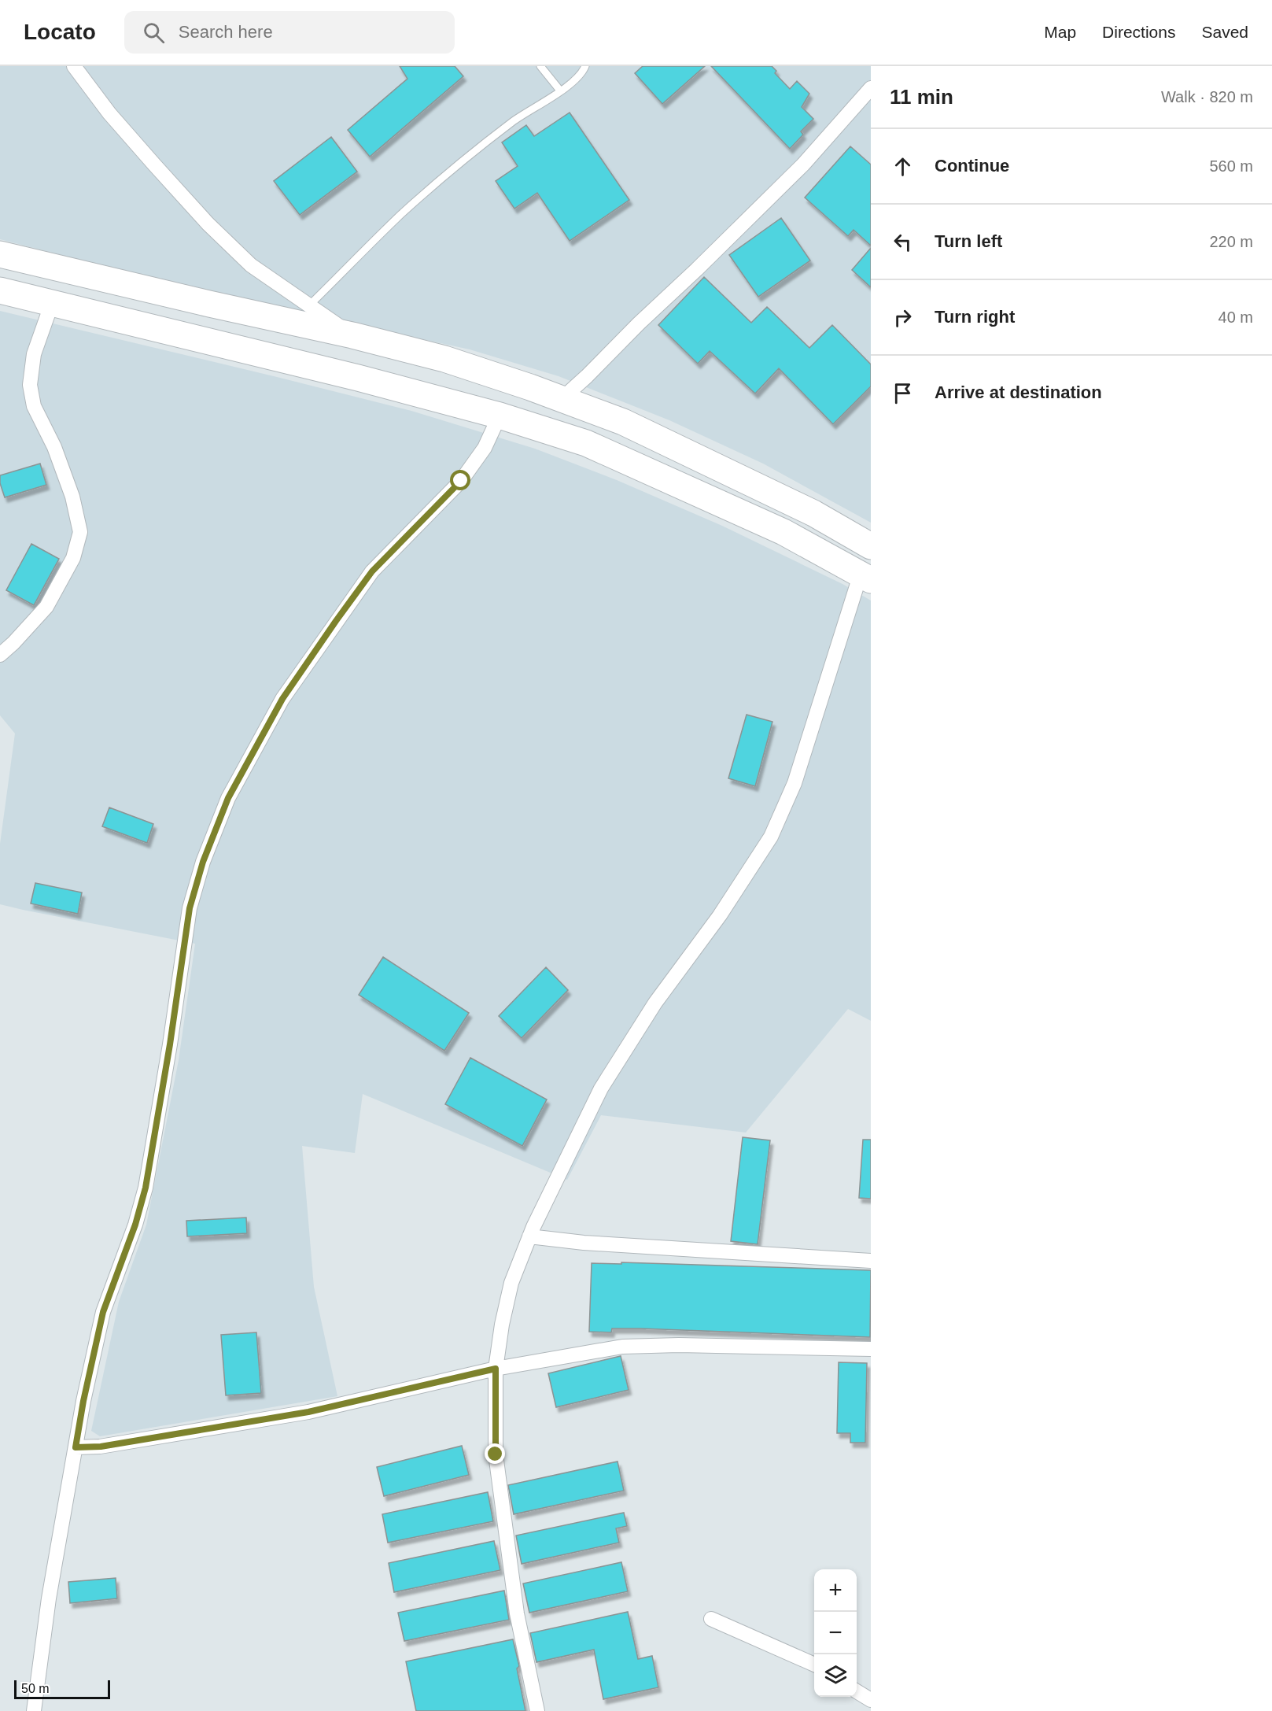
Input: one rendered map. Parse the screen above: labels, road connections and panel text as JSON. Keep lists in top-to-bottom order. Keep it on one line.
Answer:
{"scale_bar":"50 m","page":{"header":"Locato","search":"Search here","nav":["Map","Directions","Saved"],"heading":["11 min","Walk · 820 m"],"list":[["Continue","560 m"],["Turn left","220 m"],["Turn right","40 m"],"Arrive at destination"],"map_buttons":["+","−"],"scale":"50 m"}}
